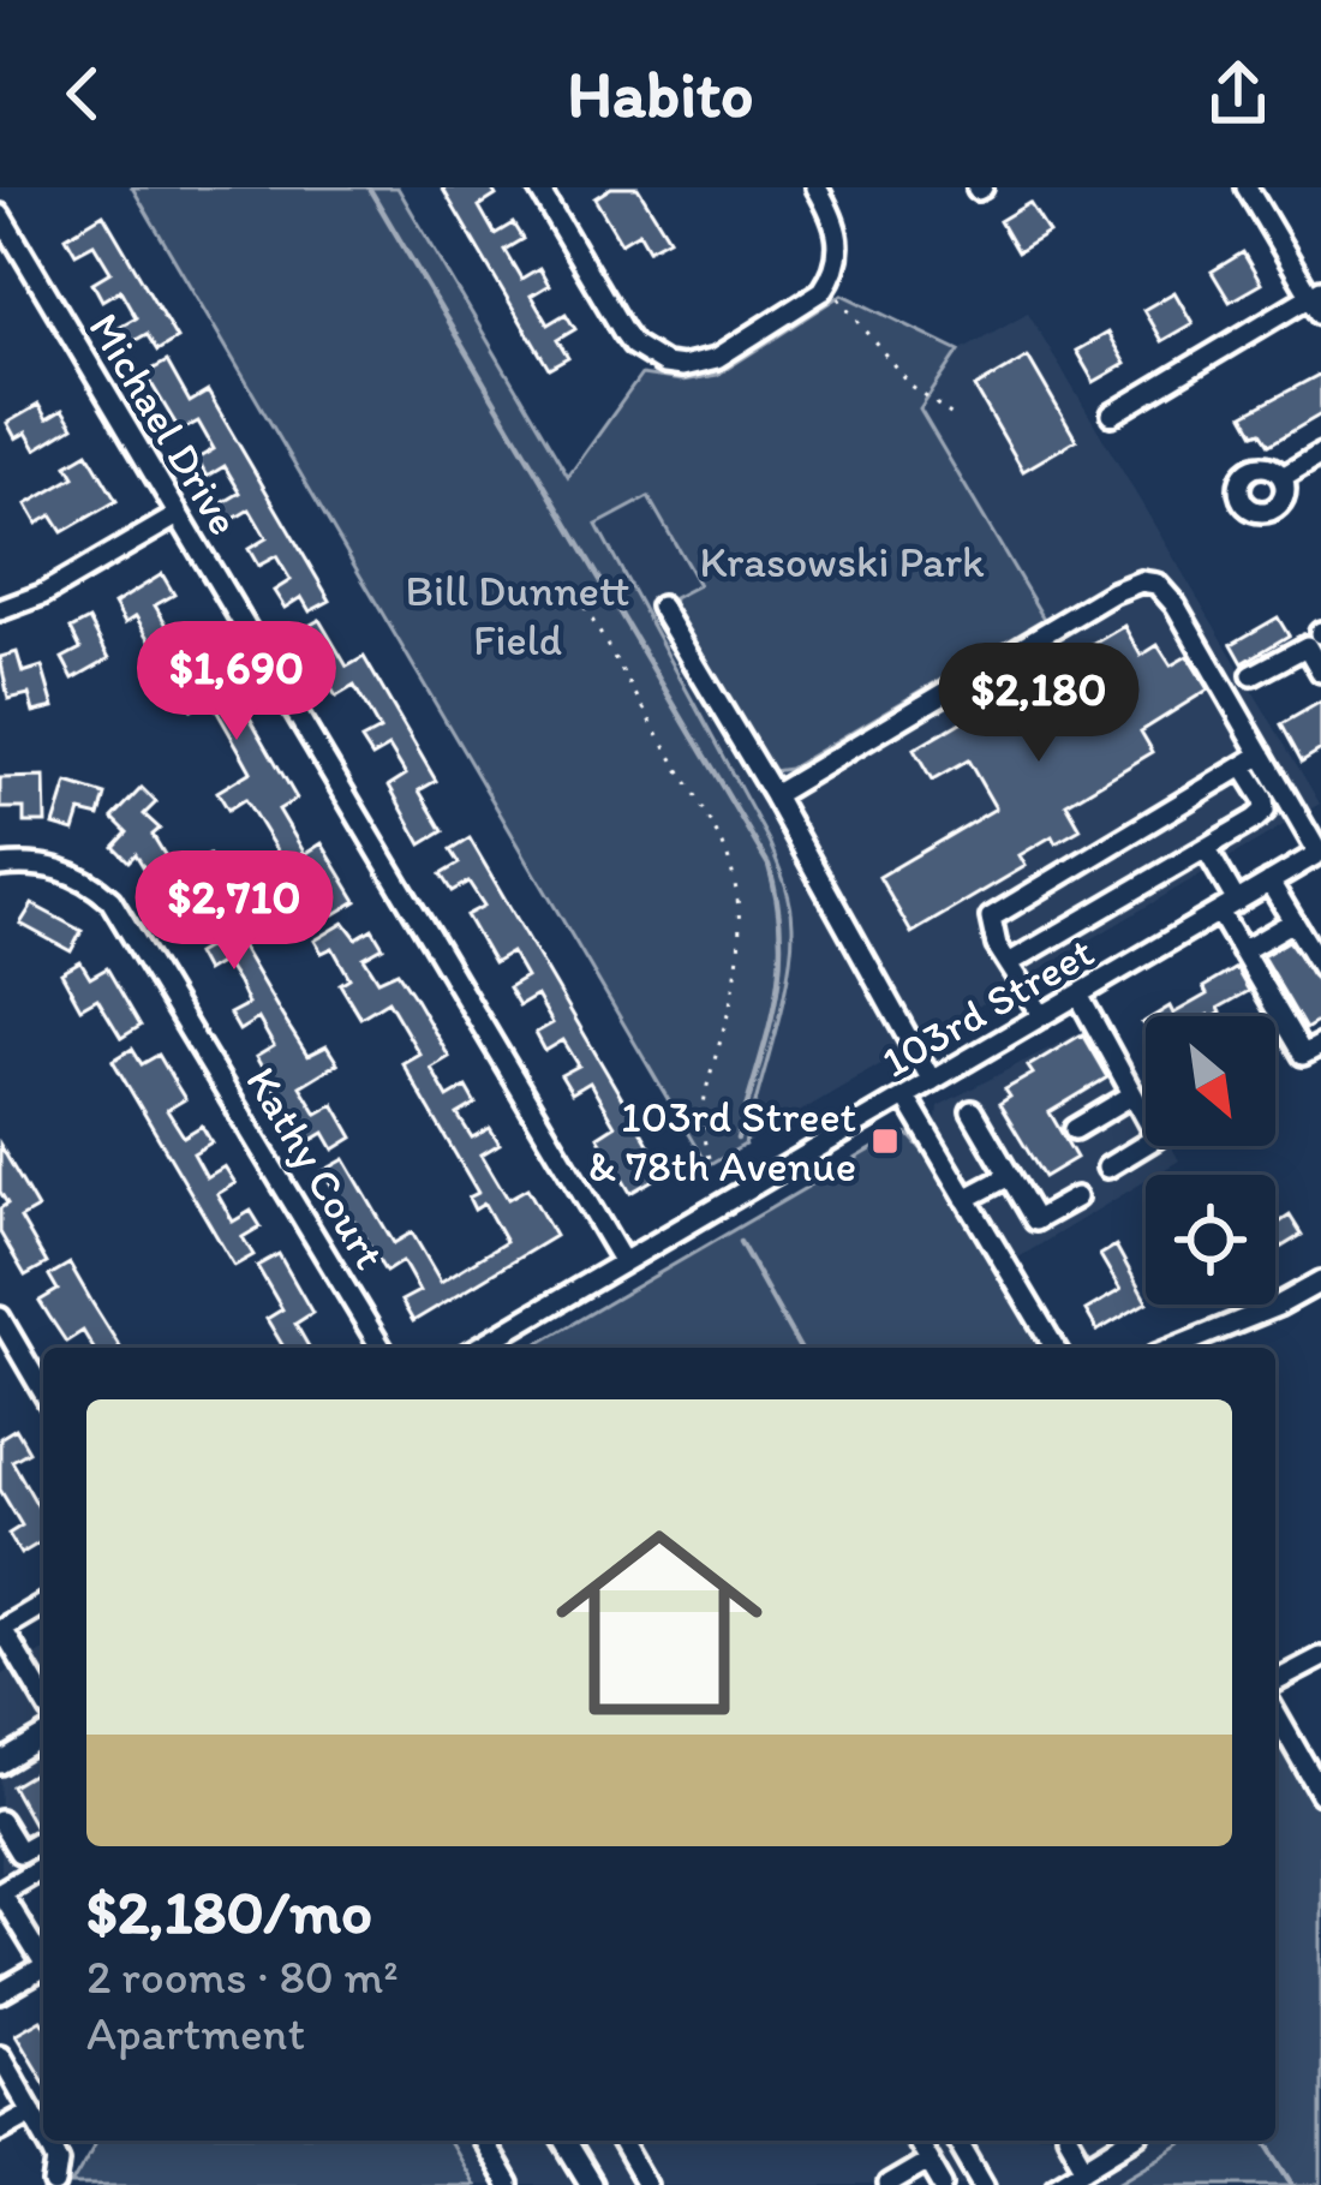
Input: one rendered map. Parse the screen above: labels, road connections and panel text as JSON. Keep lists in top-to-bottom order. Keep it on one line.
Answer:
{"streets":{"street":["Michael Drive","103rd Street","Kathy Court"]},"crossings":[["Michael Drive","103rd Street"]],"parks":["Krasowski Park","Bill Dunnett Field"],"places":{"transit":["103rd Street & 78th Avenue"]},"north":"bottom right","page":{"header":"Habito","price":["$1,690","$2,180","$2,710"],"list":[{"name":"$2,180/mo","note":"2 rooms · 80 m² · Apartment"}]}}
